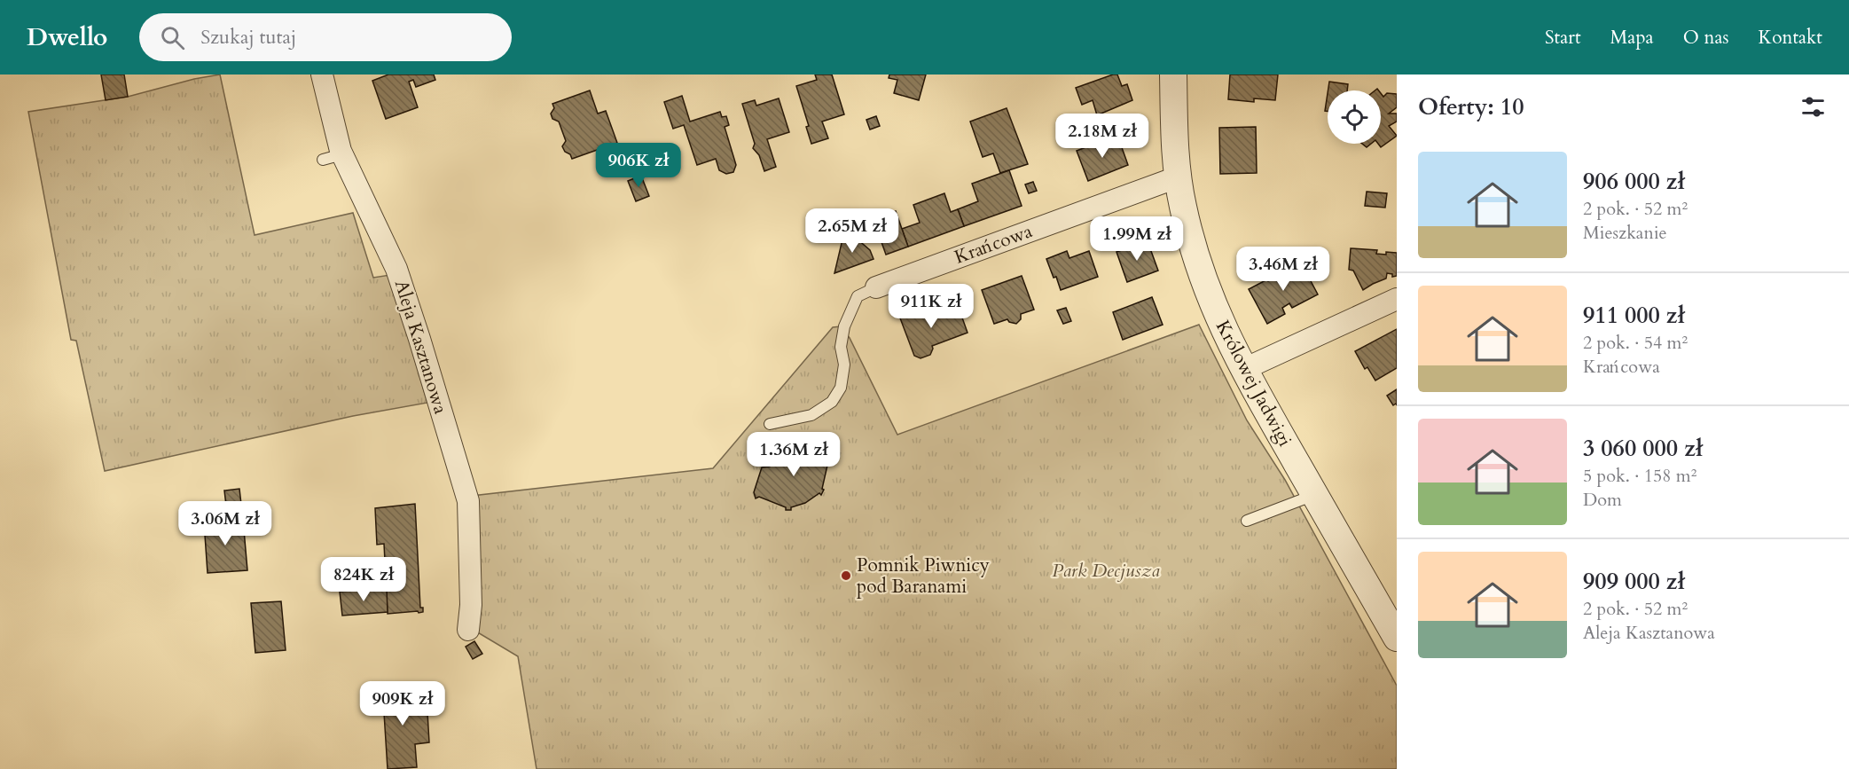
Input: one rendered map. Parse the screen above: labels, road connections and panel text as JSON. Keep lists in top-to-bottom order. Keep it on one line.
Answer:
{"streets":{"street":["Krańcowa","Aleja Kasztanowa","Królowej Jadwigi"]},"crossings":[["Krańcowa","Królowej Jadwigi"]],"parks":["Park Decjusza"],"places":["Pomnik Piwnicy pod Baranami"],"page":{"header":"Dwello","search":"Szukaj tutaj","nav":["Start","Mapa","O nas","Kontakt"],"heading":"Oferty: 10","price":["2.18M zł","906K zł","2.65M zł","1.99M zł","3.46M zł","911K zł","1.36M zł","3.06M zł","824K zł","909K zł"],"list":[{"name":"906 000 zł","note":"2 pok. · 52 m² · Mieszkanie"},{"name":"911 000 zł","note":"2 pok. · 54 m² · Krańcowa"},{"name":"3 060 000 zł","note":"5 pok. · 158 m² · Dom"},{"name":"909 000 zł","note":"2 pok. · 52 m² · Aleja Kasztanowa"}]}}
